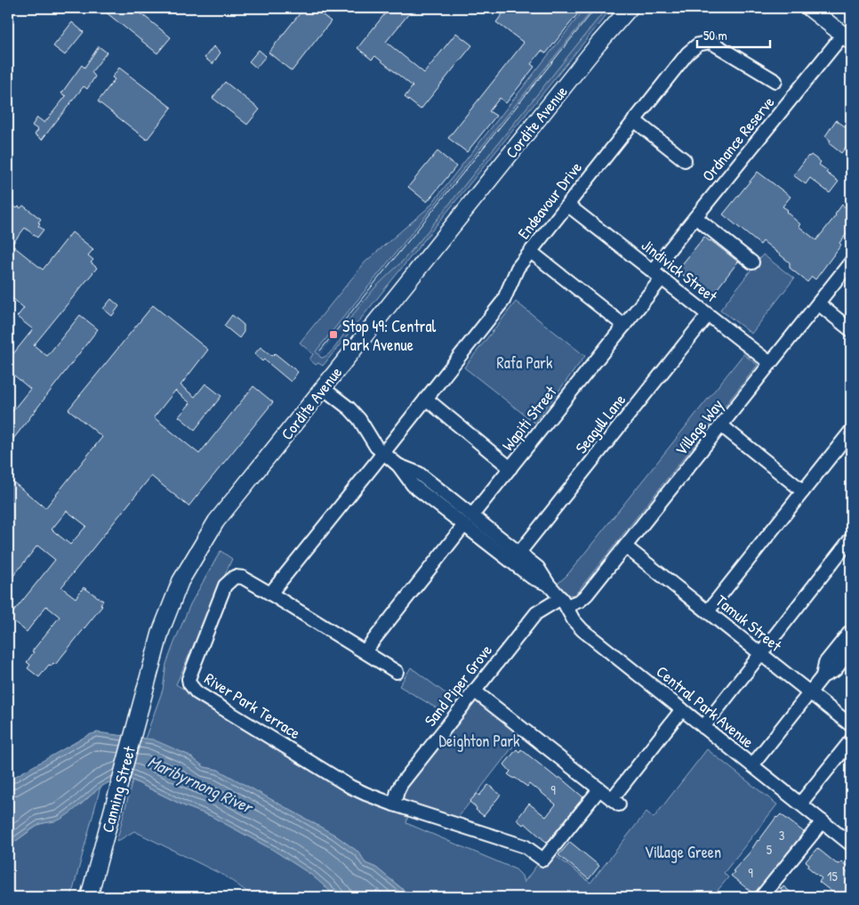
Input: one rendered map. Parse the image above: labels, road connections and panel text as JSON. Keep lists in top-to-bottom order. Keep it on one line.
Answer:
{"streets":{"main road":["Cordite Avenue","Canning Street"],"street":["Ordnance Reserve","Endeavour Drive","Jindivick Street","Wapiti Street","Seagull Lane","Village Way","Tamuk Street","Sand Piper Grove","River Park Terrace","Central Park Avenue"]},"crossings":[["Cordite Avenue","Central Park Avenue"],["Cordite Avenue","Canning Street"],["Endeavour Drive","Jindivick Street"],["Endeavour Drive","River Park Terrace"],["Endeavour Drive","Central Park Avenue"],["Jindivick Street","Wapiti Street"],["Jindivick Street","Seagull Lane"],["Jindivick Street","Village Way"],["Wapiti Street","Central Park Avenue"],["Seagull Lane","Central Park Avenue"],["Village Way","Tamuk Street"],["Village Way","Sand Piper Grove"],["Village Way","Central Park Avenue"],["Sand Piper Grove","River Park Terrace"],["Sand Piper Grove","Central Park Avenue"]],"water":["Maribyrnong River"],"parks":["Rafa Park","Deighton Park","Village Green"],"places":{"transit":["Stop 49: Central Park Avenue"]},"house_numbers":["9","3","5","9","15"],"scale_bar":"50 m"}
